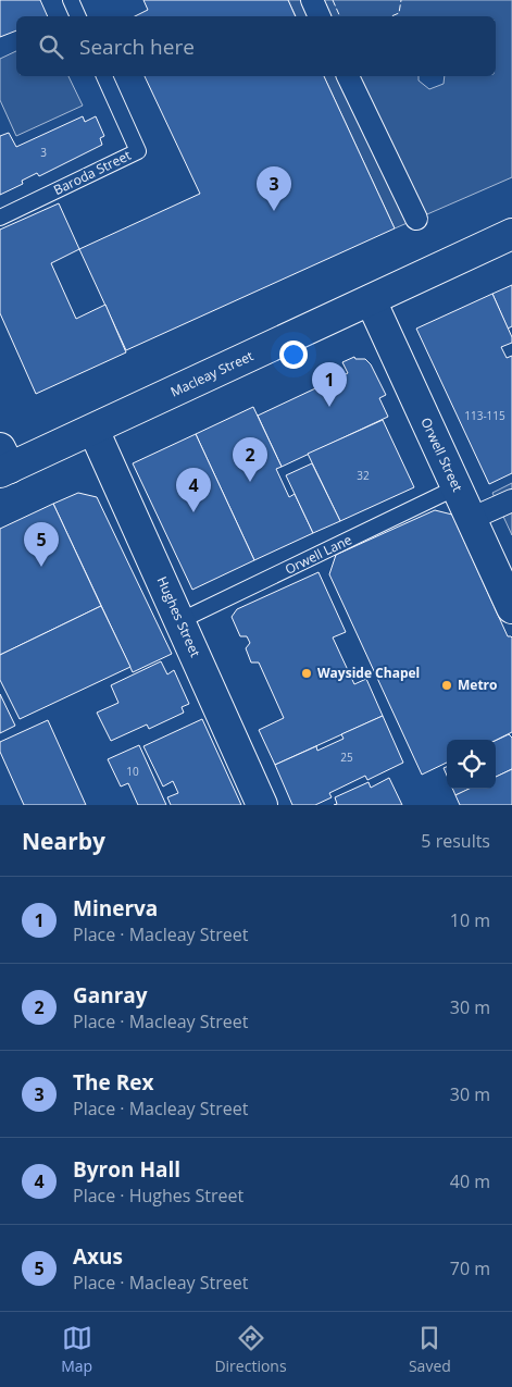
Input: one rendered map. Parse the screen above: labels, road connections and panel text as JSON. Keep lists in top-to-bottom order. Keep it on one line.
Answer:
{"streets":{"street":["Macleay Street","Orwell Street","Hughes Street"],"lane":["Baroda Street","Orwell Lane"]},"crossings":[["Macleay Street","Orwell Street"],["Macleay Street","Hughes Street"],["Orwell Street","Orwell Lane"],["Orwell Lane","Hughes Street"]],"places":["Wayside Chapel","Metro"],"house_numbers":["3","113-115","32","25","10"],"page":{"search":"Search here","pins":["3","1","2","4","5"],"heading":["Nearby","5 results"],"list":[{"mark":"1","name":"Minerva","note":"Place · Macleay Street","value":"10 m"},{"mark":"2","name":"Ganray","note":"Place · Macleay Street","value":"30 m"},{"mark":"3","name":"The Rex","note":"Place · Macleay Street","value":"30 m"},{"mark":"4","name":"Byron Hall","note":"Place · Hughes Street","value":"40 m"},{"mark":"5","name":"Axus","note":"Place · Macleay Street","value":"70 m"}],"nav":["Map","Directions","Saved"]}}
